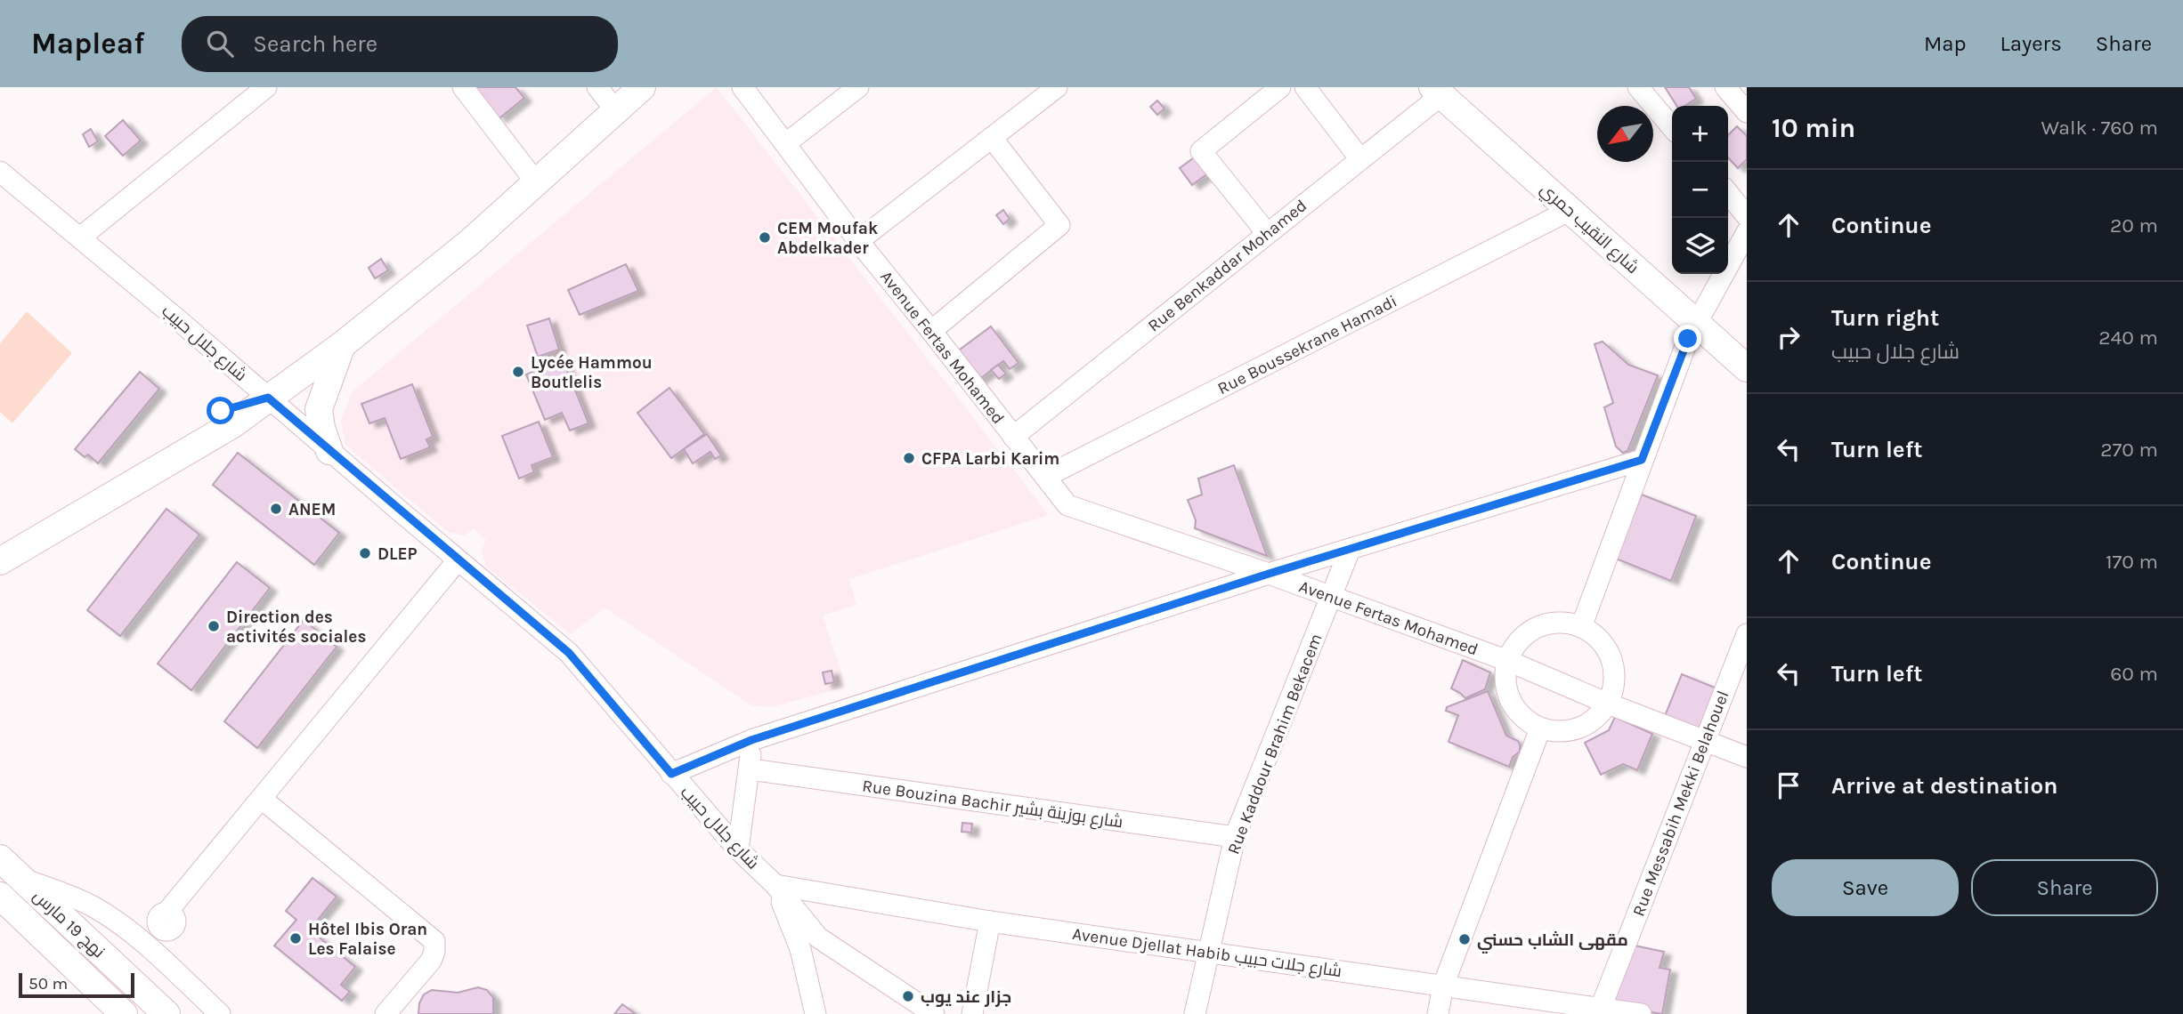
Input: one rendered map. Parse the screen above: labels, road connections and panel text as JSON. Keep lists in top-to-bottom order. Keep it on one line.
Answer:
{"streets":{"main road":["شارع النقيب حمري","نهج 19 مارس"],"street":["Rue Benkaddar Mohamed","شارع جلال حبيب","Rue Boussekrane Hamadi","Avenue Fertas Mohamed","Rue Kaddour Brahim Bekacem","Rue Bouzina Bachir شارع بوزينة بشير","Rue Messabih Mekki Belahouel","Avenue Djellat Habib شارع جلات حبيب"]},"crossings":[["شارع النقيب حمري","Rue Benkaddar Mohamed"],["شارع النقيب حمري","Rue Boussekrane Hamadi"],["Rue Benkaddar Mohamed","Avenue Fertas Mohamed"],["شارع جلال حبيب","Avenue Djellat Habib شارع جلات حبيب"],["Rue Boussekrane Hamadi","Avenue Fertas Mohamed"],["Avenue Fertas Mohamed","Rue Kaddour Brahim Bekacem"],["Avenue Fertas Mohamed","Rue Messabih Mekki Belahouel"],["Rue Kaddour Brahim Bekacem","Rue Bouzina Bachir شارع بوزينة بشير"],["Rue Kaddour Brahim Bekacem","Avenue Djellat Habib شارع جلات حبيب"],["Rue Messabih Mekki Belahouel","Avenue Djellat Habib شارع جلات حبيب"]],"places":["CEM Moufak Abdelkader","Lycée Hammou Boutlelis","CFPA Larbi Karim","ANEM","DLEP","Direction des activités sociales","Hôtel Ibis Oran Les Falaise","مقهى الشاب حسني","جزار عند يوب"],"scale_bar":"50 m","north":"bottom left","page":{"header":"Mapleaf","search":"Search here","nav":["Map","Layers","Share"],"heading":["10 min","Walk · 760 m"],"map_buttons":["+","−"],"list":[["Continue","20 m"],["Turn right","شارع جلال حبيب","240 m"],["Turn left","270 m"],["Continue","170 m"],["Turn left","60 m"],"Arrive at destination"],"buttons":["Save","Share"],"scale":"50 m"}}
